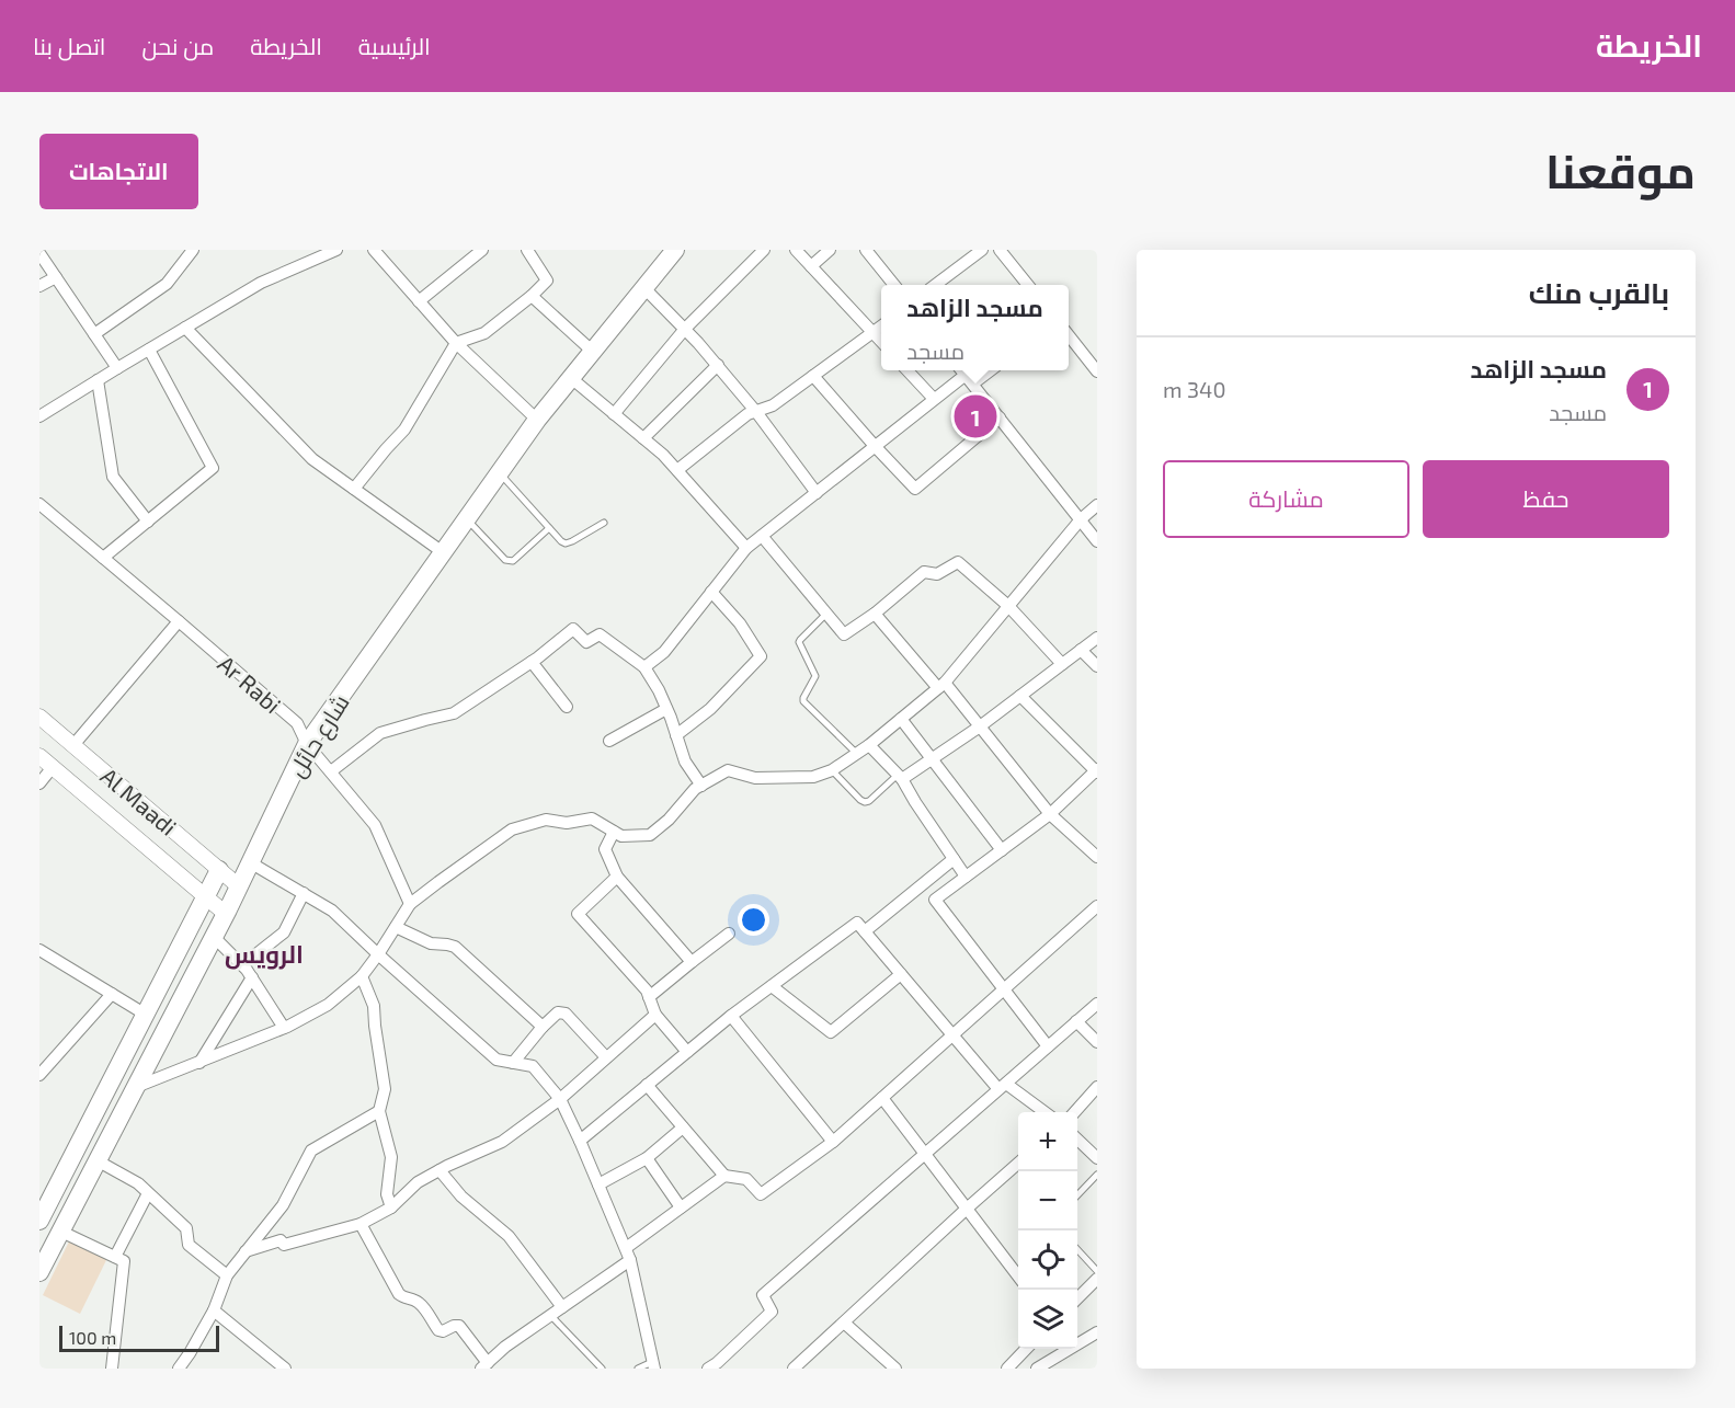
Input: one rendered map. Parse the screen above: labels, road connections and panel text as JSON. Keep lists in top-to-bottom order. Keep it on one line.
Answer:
{"streets":{"main road":["شارع حائل"],"street":["Ar Rabi","Al Maadi"]},"crossings":[["Ar Rabi","شارع حائل"],["شارع حائل","Al Maadi"]],"districts":["الرويس"],"scale_bar":"100 m","page":{"header":"الخريطة","nav":["الرئيسية","الخريطة","من نحن","اتصل بنا"],"title":"موقعنا","buttons":["الاتجاهات",["حفظ","مشاركة"]],"heading":"بالقرب منك","popup":["مسجد الزاهد","مسجد"],"list":[{"mark":"1","name":"مسجد الزاهد","note":"مسجد","value":"340 m"}],"pins":"1","map_buttons":["+","−"],"scale":"100 m"}}
